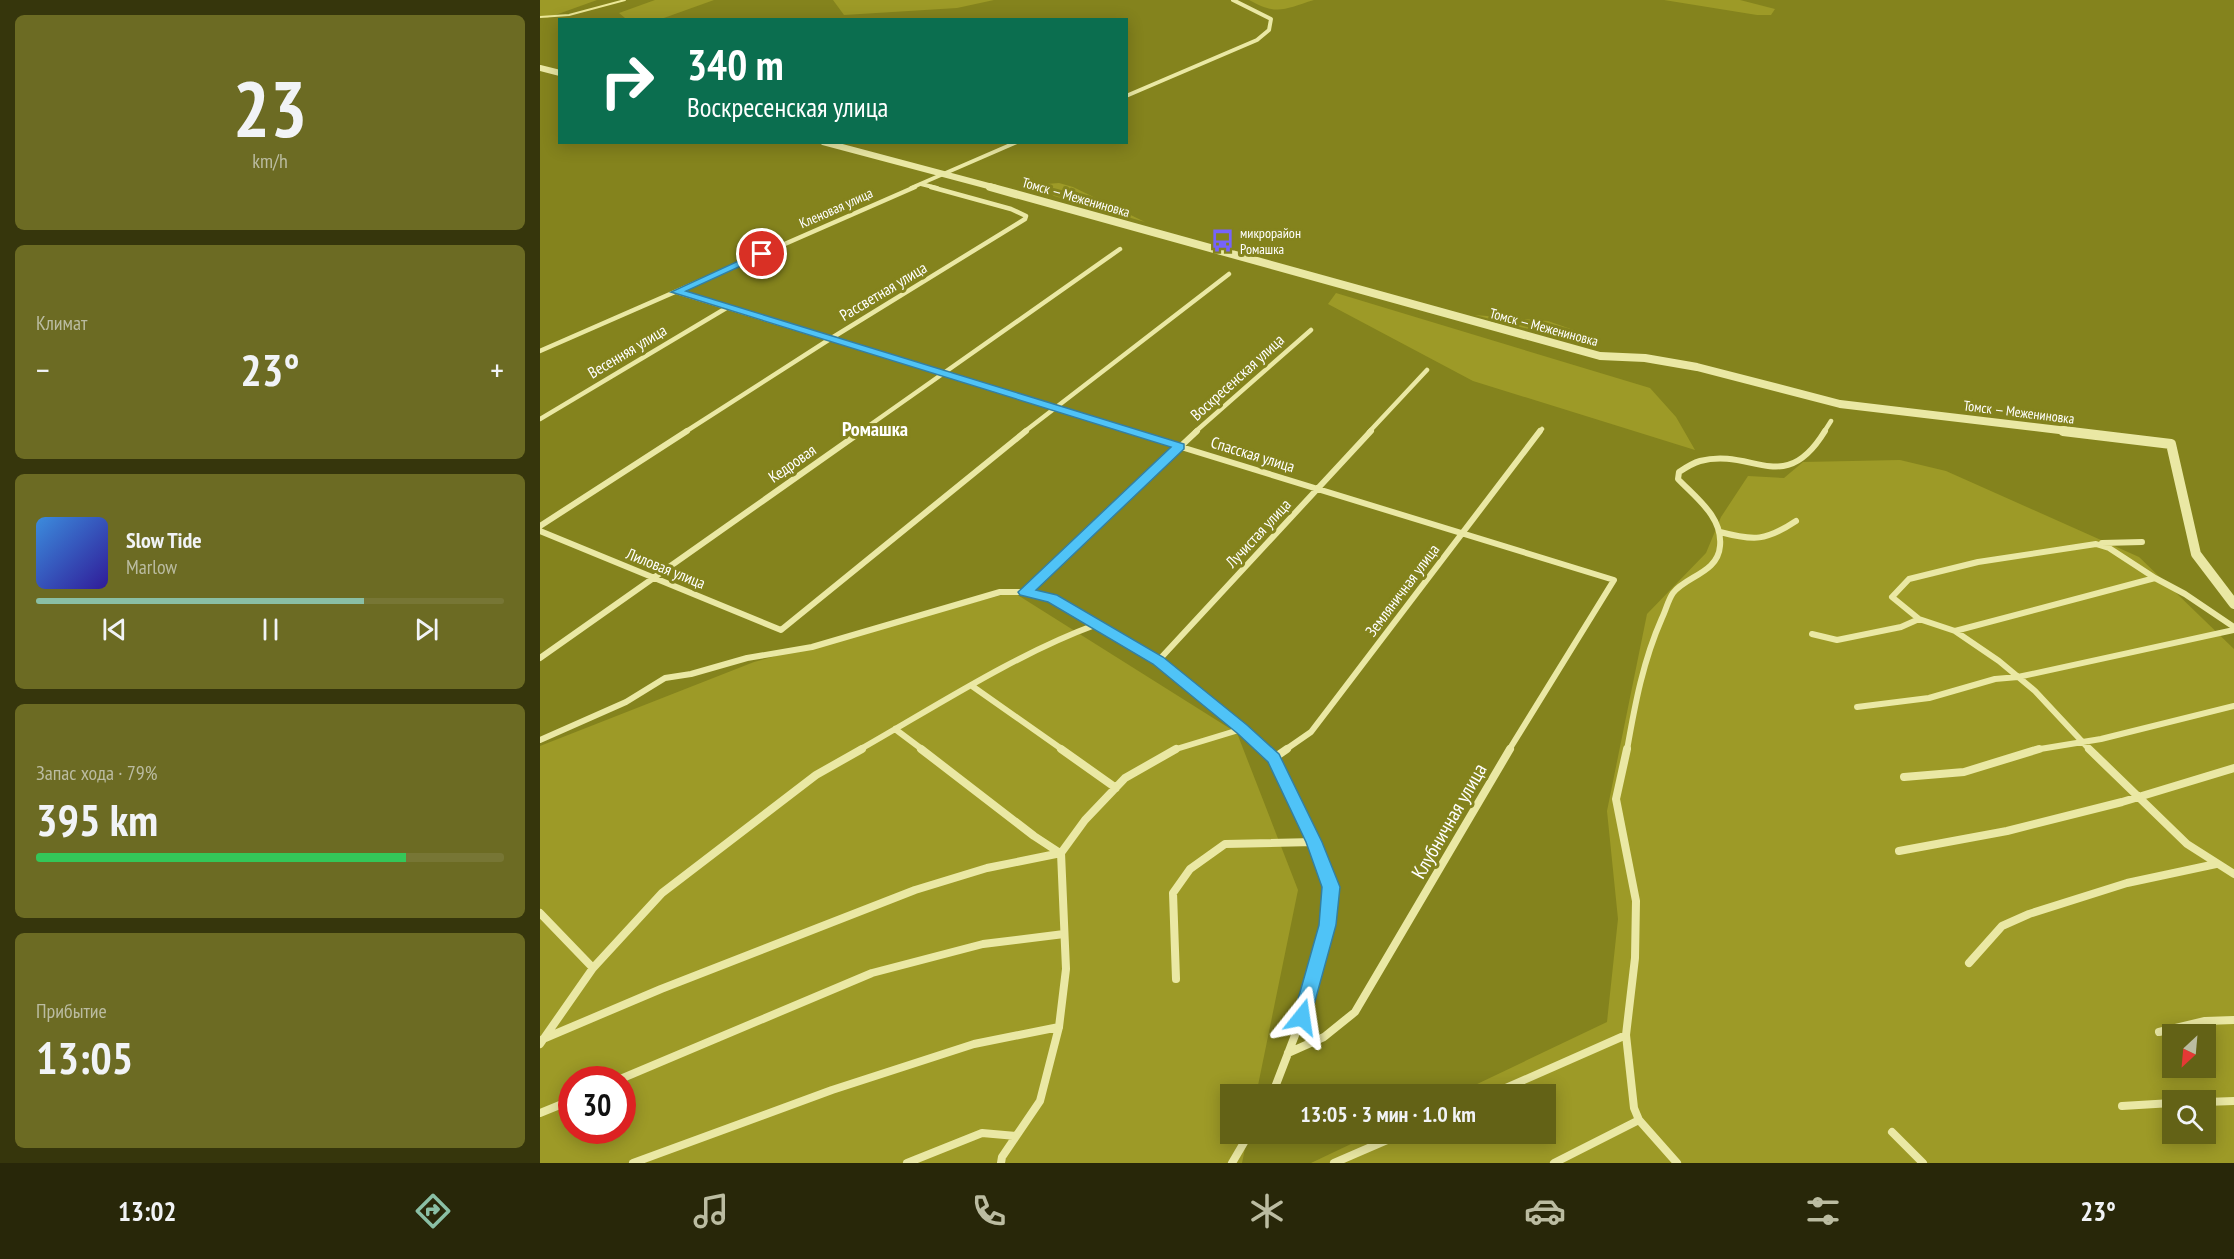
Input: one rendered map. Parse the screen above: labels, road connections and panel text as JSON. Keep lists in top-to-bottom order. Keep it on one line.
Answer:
{"streets":{"street":["Томск — Межениновка","Кленовая улица","Рассветная улица","Весенняя улица","Воскресенская улица","Спасская улица","Кедровая","Лучистая улица","Лиловая улица","Земляничная улица","Клубничная улица"]},"crossings":[["Томск — Межениновка","Кленовая улица"],["Кленовая улица","Рассветная улица"],["Кленовая улица","Спасская улица"],["Рассветная улица","Спасская улица"],["Весенняя улица","Спасская улица"],["Воскресенская улица","Спасская улица"],["Спасская улица","Кедровая"],["Спасская улица","Лучистая улица"],["Спасская улица","Лиловая улица"],["Спасская улица","Земляничная улица"],["Спасская улица","Клубничная улица"],["Кедровая","Лиловая улица"]],"districts":["Ромашка"],"places":{"bus stop":["микрорайон Ромашка"]},"north":"bottom left","page":{"tile":[["23","km/h"],"Климат",["Запас хода · 79%","395 km"],["Прибытие","13:05"]],"turn":["340 m","Воскресенская улица"],"heat":["−","23°","+"],"song":["Slow Tide","Marlow"],"limit":"30","trip":"13:05 · 3 мин · 1.0 km","tabs":["13:02","23°"]}}
